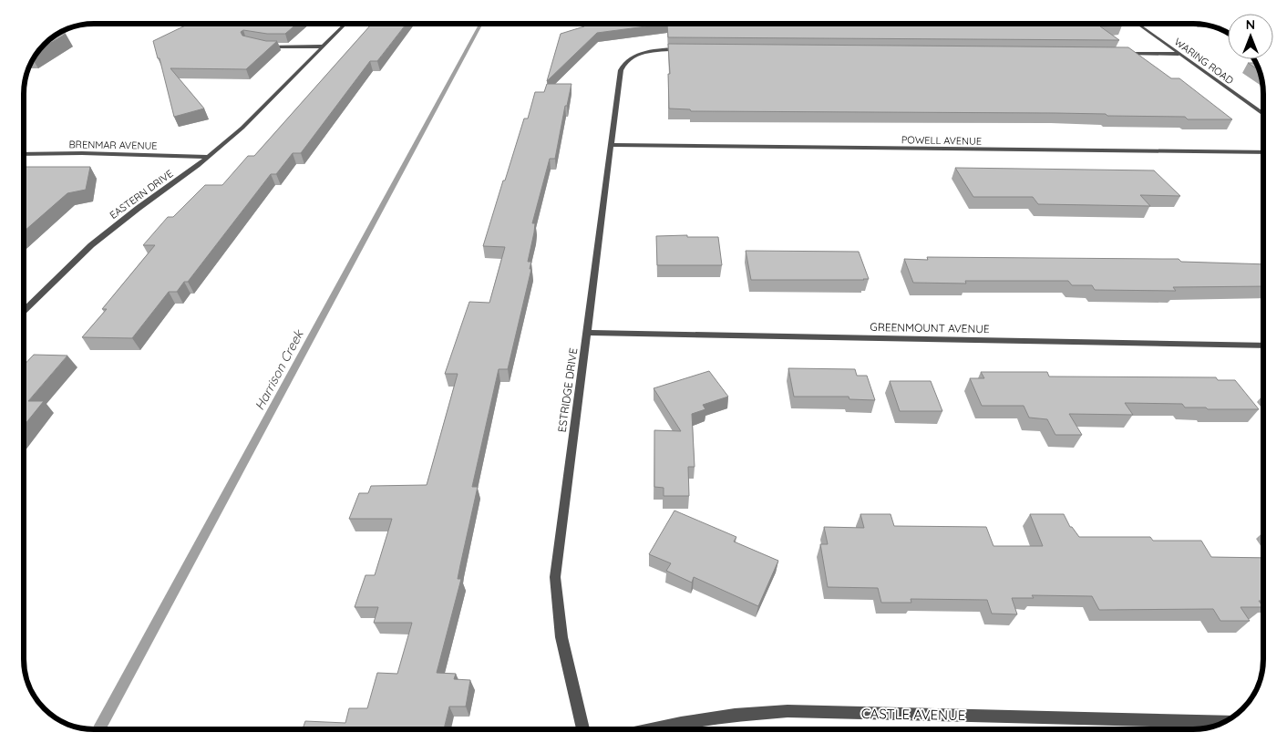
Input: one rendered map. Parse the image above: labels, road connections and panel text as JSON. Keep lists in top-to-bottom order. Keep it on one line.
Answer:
{"streets":{"street":["WARING ROAD","POWELL AVENUE","BRENMAR AVENUE","EASTERN DRIVE","GREENMOUNT AVENUE","ESTRIDGE DRIVE","CASTLE AVENUE"]},"crossings":[["POWELL AVENUE","ESTRIDGE DRIVE"],["BRENMAR AVENUE","EASTERN DRIVE"],["GREENMOUNT AVENUE","ESTRIDGE DRIVE"]],"water":["Harrison Creek"],"north":"top"}
